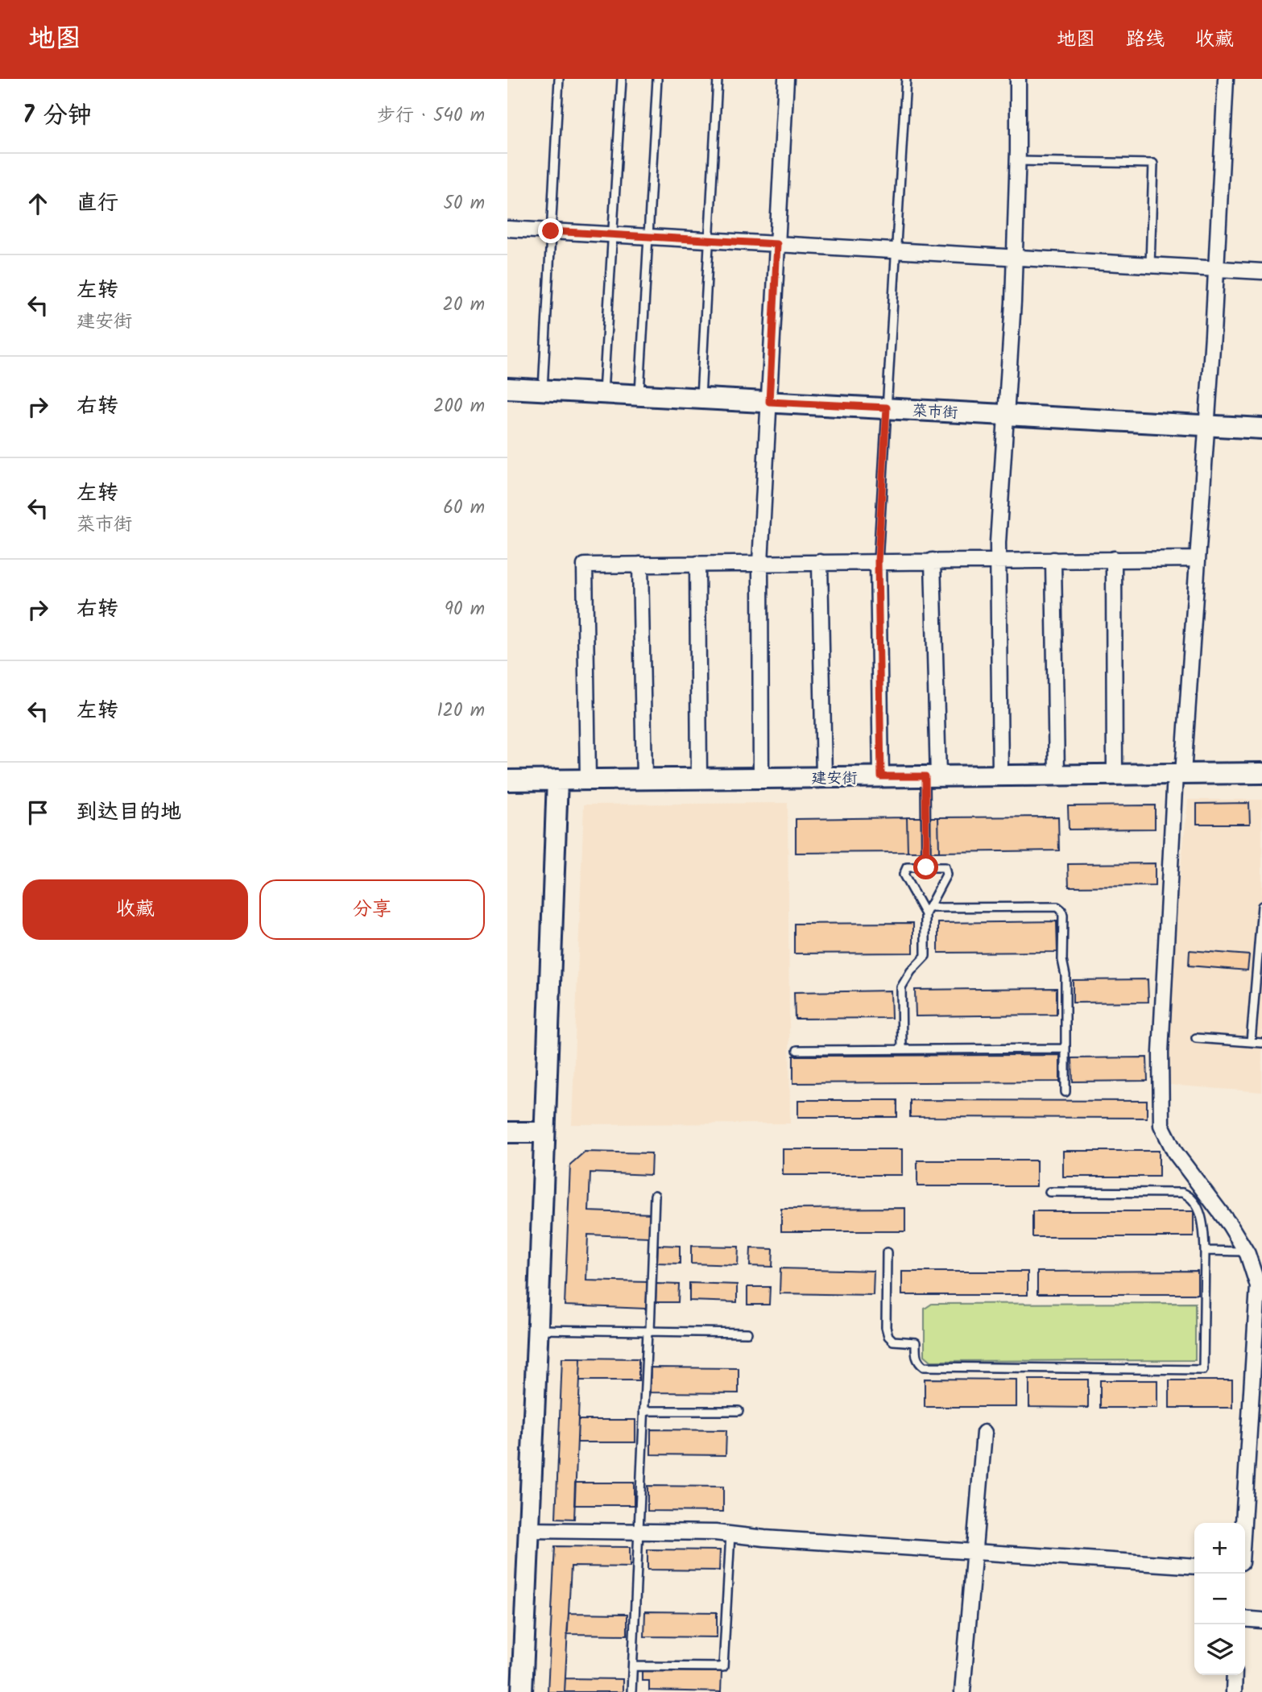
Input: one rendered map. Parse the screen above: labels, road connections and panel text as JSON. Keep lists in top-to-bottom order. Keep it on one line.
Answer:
{"streets":{"street":["菜市街","建安街"]},"page":{"header":"地图","nav":["地图","路线","收藏"],"heading":["7 分钟","步行 · 540 m"],"list":[["直行","50 m"],["左转","建安街","20 m"],["右转","200 m"],["左转","菜市街","60 m"],["右转","90 m"],["左转","120 m"],"到达目的地"],"buttons":["收藏","分享"],"map_buttons":["+","−"]}}
